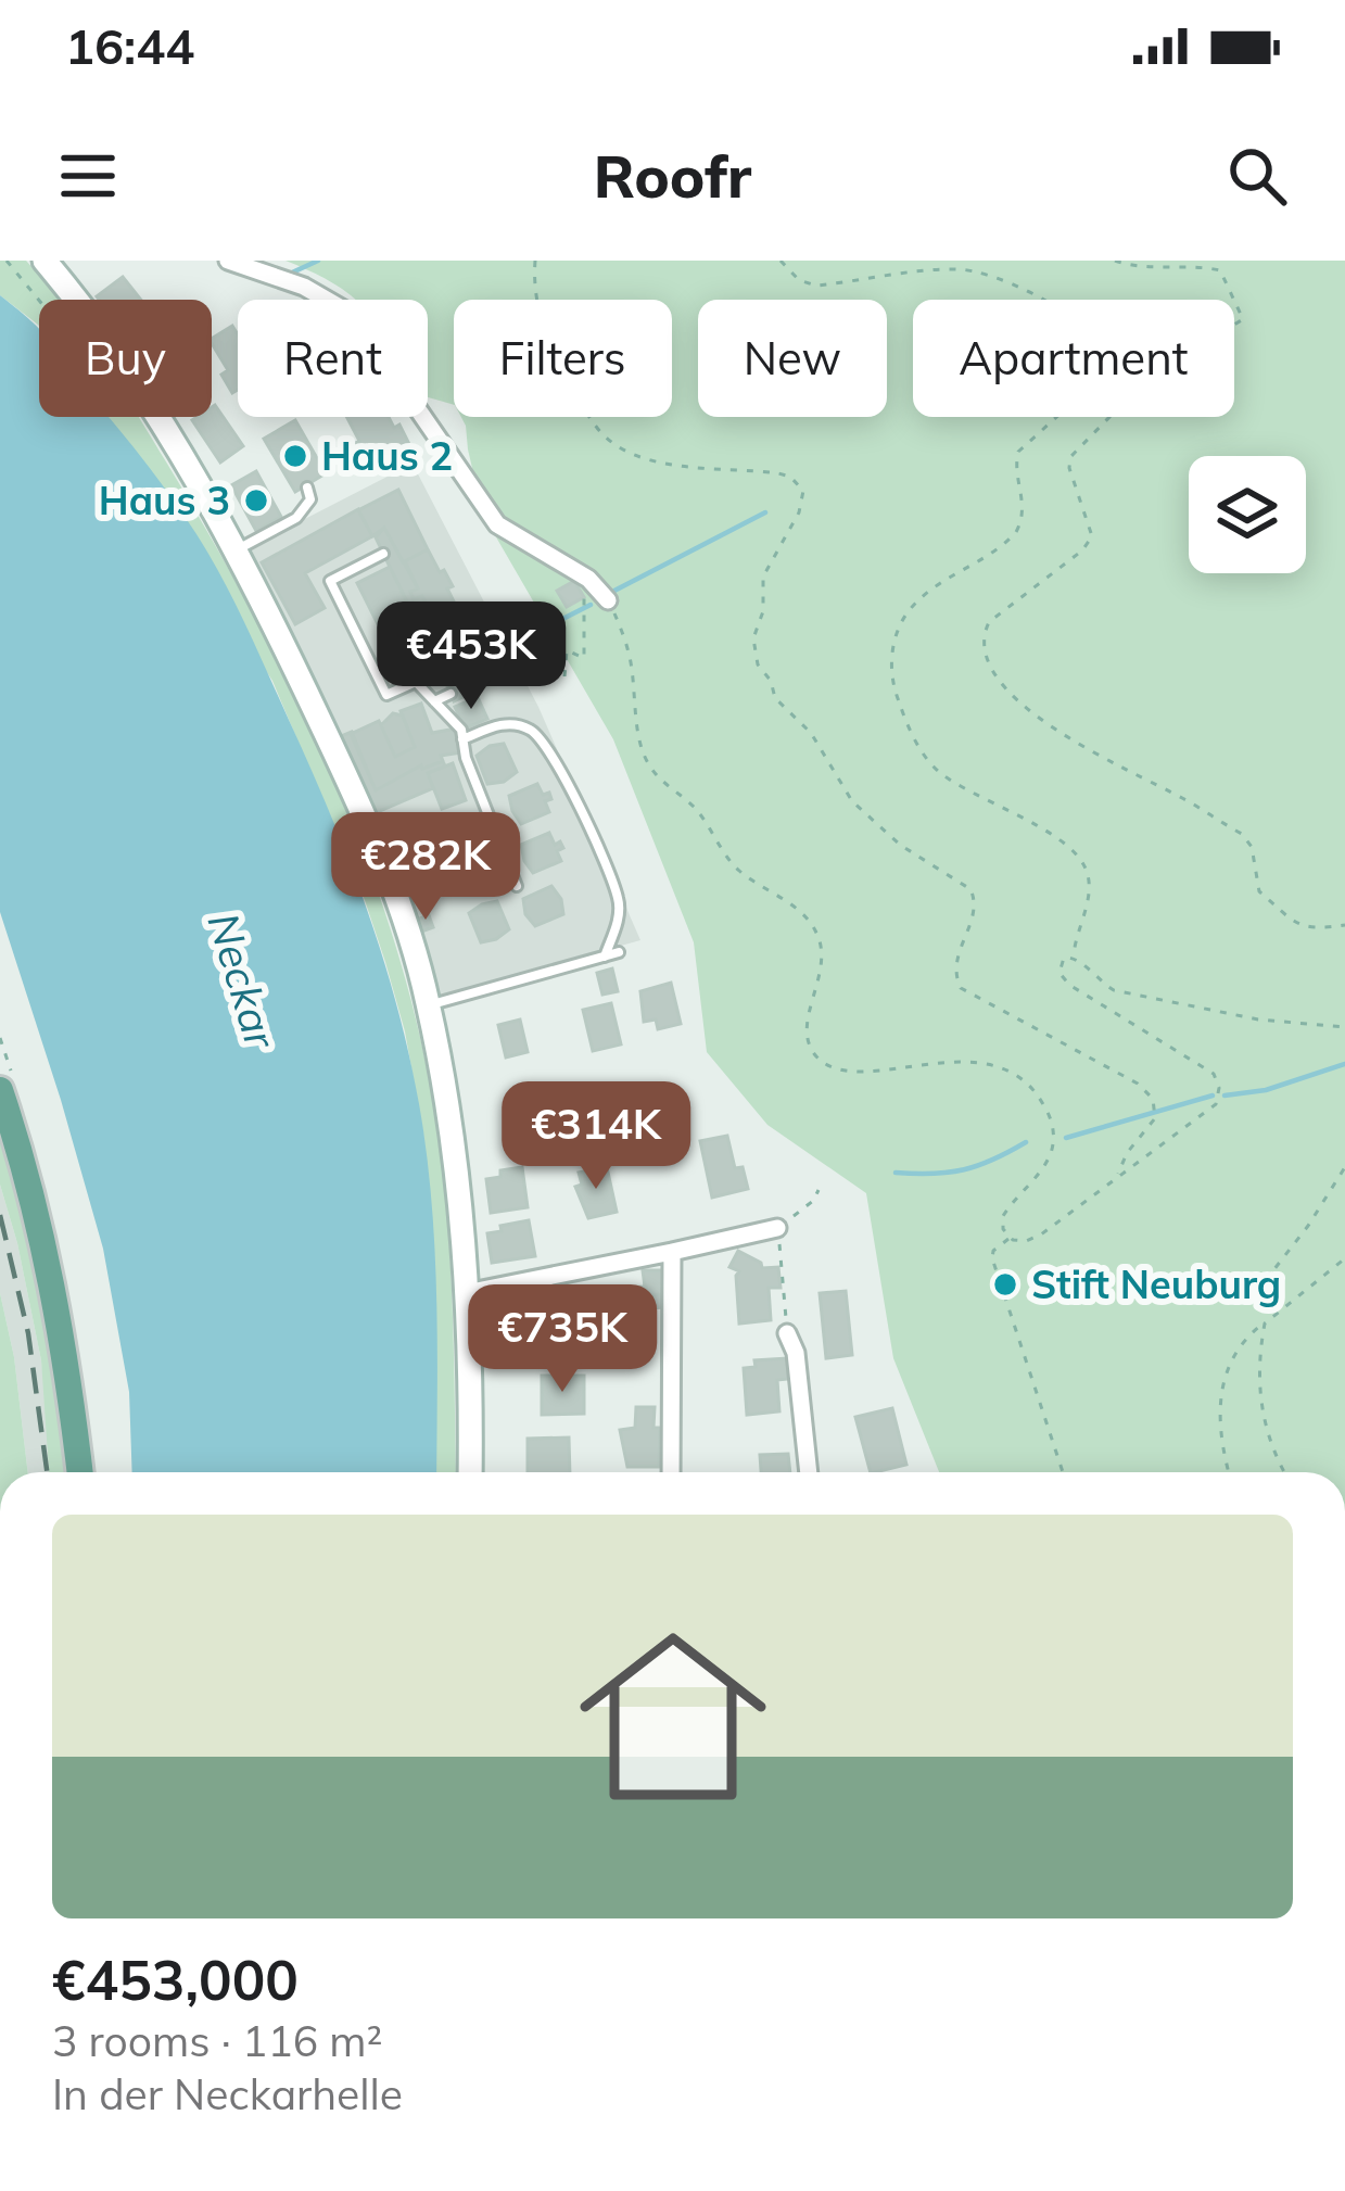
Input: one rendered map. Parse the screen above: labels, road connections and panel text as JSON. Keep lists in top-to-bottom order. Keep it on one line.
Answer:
{"water":["Neckar"],"places":["Haus 2","Haus 3","Stift Neuburg"],"page":{"status":"16:44","header":"Roofr","chip":["Buy","Rent","Filters","New","Apartment"],"price":["€453K","€282K","€314K","€735K"],"list":[{"name":"€453,000","note":"3 rooms · 116 m² · In der Neckarhelle"}]}}
